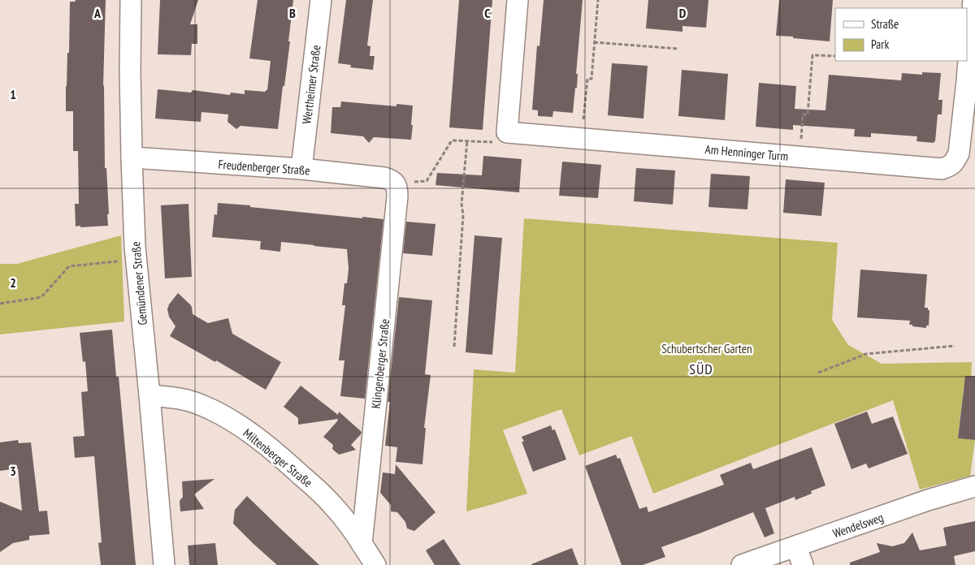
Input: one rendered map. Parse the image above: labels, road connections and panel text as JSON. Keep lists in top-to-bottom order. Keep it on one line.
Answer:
{"streets":{"street":["Wertheimer Straße","Am Henninger Turm","Freudenberger Straße","Gemündener Straße","Klingenberger Straße","Miltenberger Straße","Wendelsweg"]},"crossings":[["Wertheimer Straße","Freudenberger Straße"],["Freudenberger Straße","Gemündener Straße"],["Freudenberger Straße","Klingenberger Straße"],["Gemündener Straße","Miltenberger Straße"],["Klingenberger Straße","Miltenberger Straße"]],"districts":["SÜD"],"parks":["Schubertscher Garten"],"legend":["Straße","Park"],"grid":{"columns":["A","B","C","D"],"rows":["1","2","3"]}}
